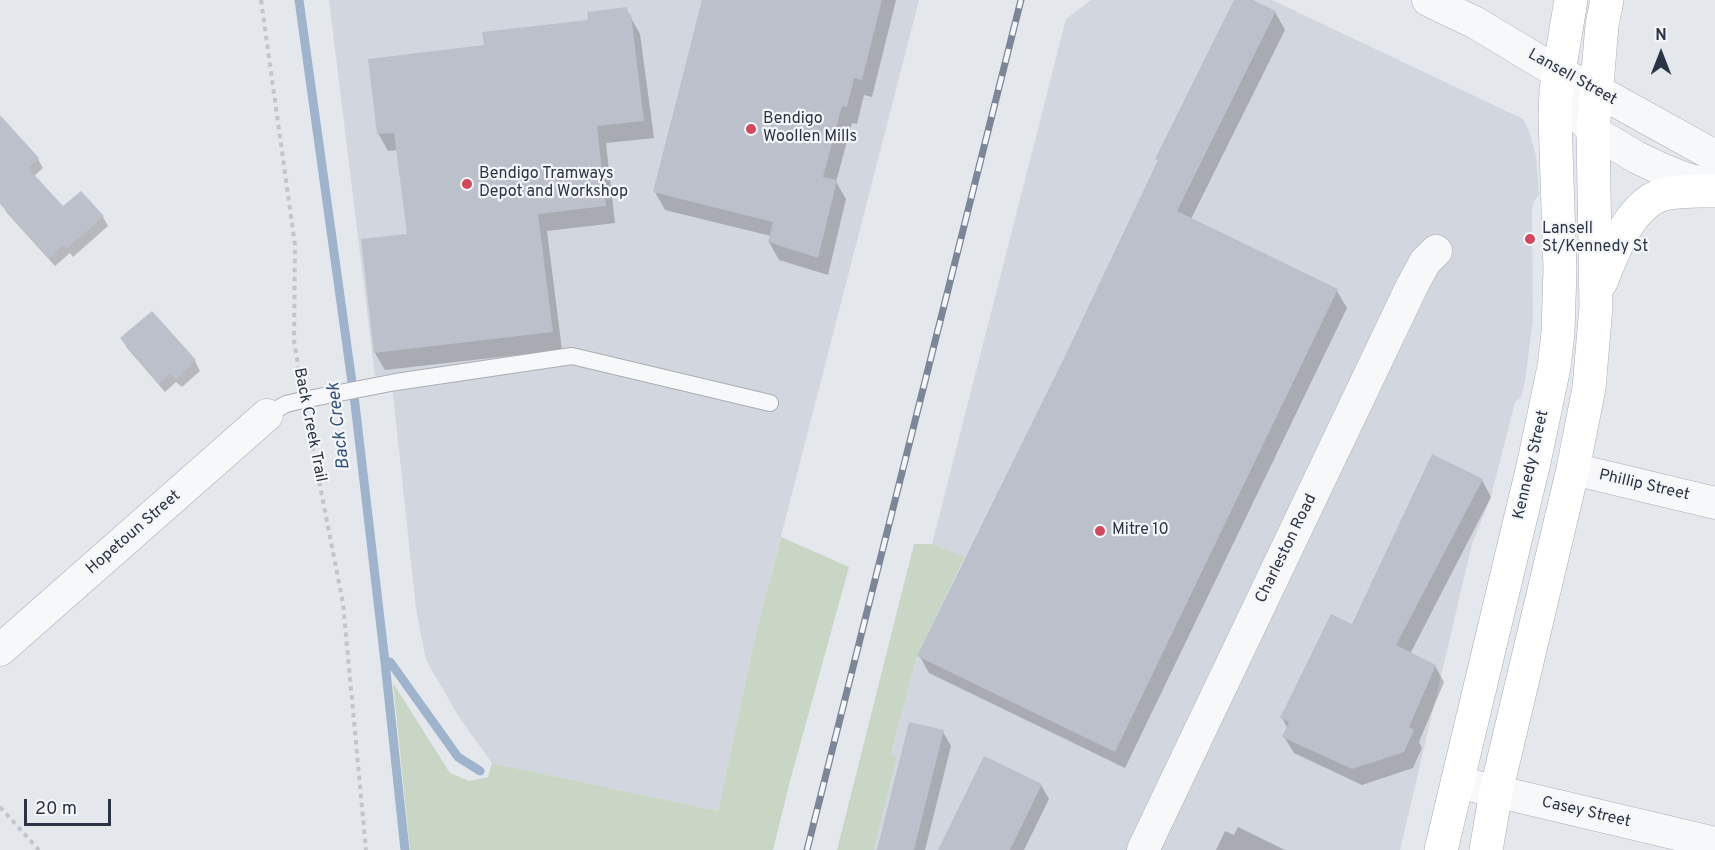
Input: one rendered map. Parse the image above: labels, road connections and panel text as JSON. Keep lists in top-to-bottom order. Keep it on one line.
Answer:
{"streets":{"street":["Lansell Street","Kennedy Street","Phillip Street","Hopetoun Street","Charleston Road","Casey Street"],"path":["Back Creek Trail"]},"crossings":[["Lansell Street","Kennedy Street"],["Kennedy Street","Casey Street"]],"water":["Back Creek"],"places":["Bendigo Woollen Mills","Bendigo Tramways Depot and Workshop","Lansell St/Kennedy St","Mitre 10"],"scale_bar":"20 m","north":"top"}
